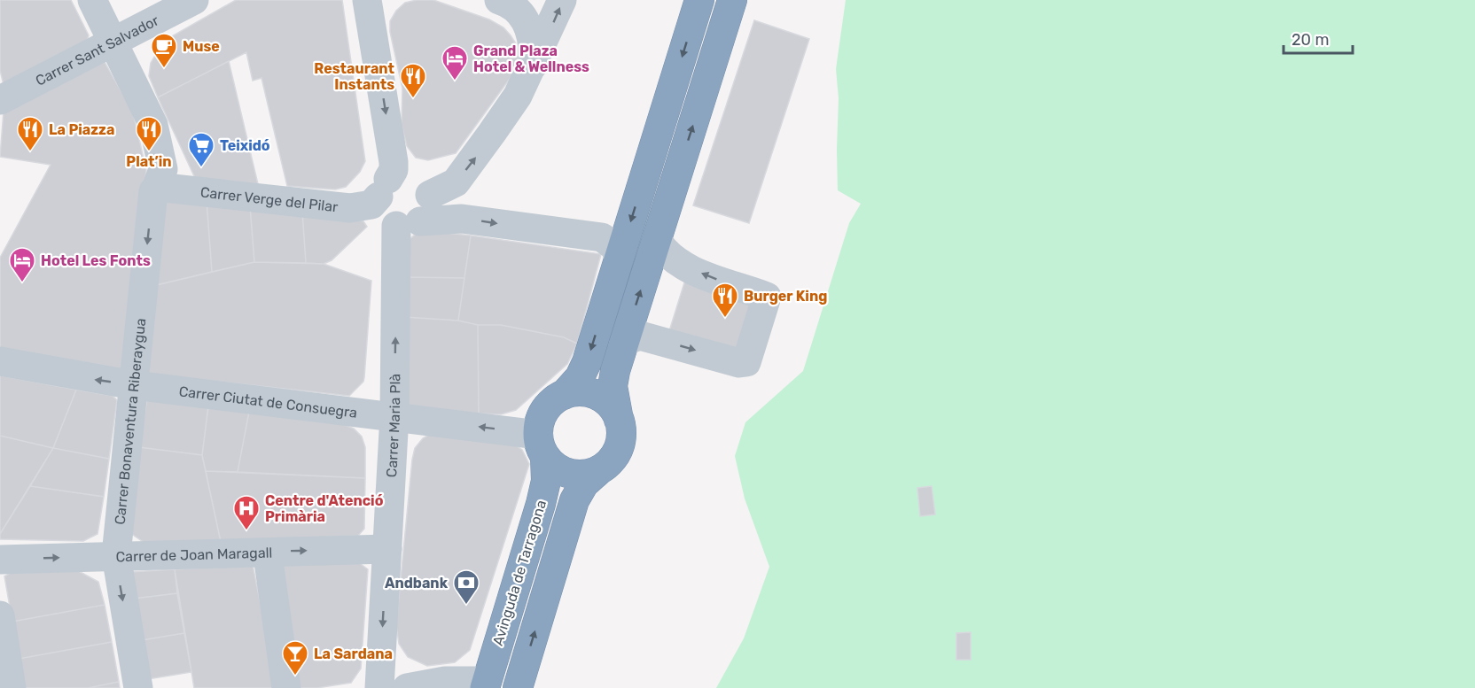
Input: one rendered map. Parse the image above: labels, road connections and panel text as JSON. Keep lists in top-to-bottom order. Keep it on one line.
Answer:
{"streets":{"highway":["Avinguda de Tarragona"],"street":["Carrer Sant Salvador","Carrer Verge del Pilar","Carrer Ciutat de Consuegra","Carrer Bonaventura Riberaygua","Carrer Maria Plà","Carrer de Joan Maragall"]},"crossings":[["Carrer Sant Salvador","Carrer Bonaventura Riberaygua"],["Carrer Verge del Pilar","Carrer Bonaventura Riberaygua"],["Carrer Verge del Pilar","Carrer Maria Plà"],["Carrer Ciutat de Consuegra","Carrer Bonaventura Riberaygua"],["Carrer Ciutat de Consuegra","Carrer Maria Plà"],["Carrer Ciutat de Consuegra","Avinguda de Tarragona"],["Carrer Bonaventura Riberaygua","Carrer de Joan Maragall"],["Carrer Maria Plà","Carrer de Joan Maragall"]],"one_way":["Carrer de Joan Maragall"],"places":{"cafe":["Muse"],"hotel":["Grand Plaza Hotel & Wellness","Hotel Les Fonts"],"restaurant":["Restaurant Instants","La Piazza","Plat’in","Burger King"],"supermarket":["Teixidó"],"hospital":["Centre d'Atenció Primària"],"bank":["Andbank"],"bar":["La Sardana"]},"scale_bar":"20 m"}
